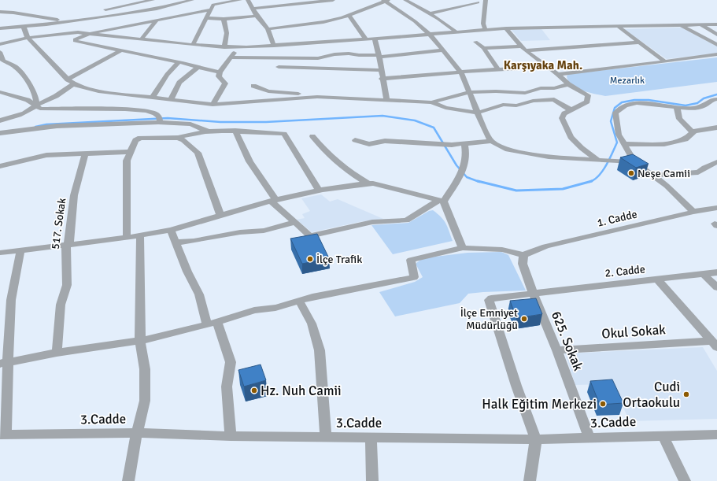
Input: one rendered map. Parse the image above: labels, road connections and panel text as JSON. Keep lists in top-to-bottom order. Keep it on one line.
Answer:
{"streets":{"street":["1. Cadde","517. Sokak","2. Cadde","Okul Sokak","625. Sokak","3.Cadde"]},"crossings":[["1. Cadde","625. Sokak"],["2. Cadde","625. Sokak"],["2. Cadde","3.Cadde"],["Okul Sokak","625. Sokak"],["625. Sokak","3.Cadde"]],"districts":["Karşıyaka Mah."],"parks":["Mezarlık"],"places":["Neşe Camii","İlçe Trafik","İlçe Emniyet Müdürlüğü","Hz. Nuh Camii","Cudi Ortaokulu","Halk Eğitim Merkezi"]}
